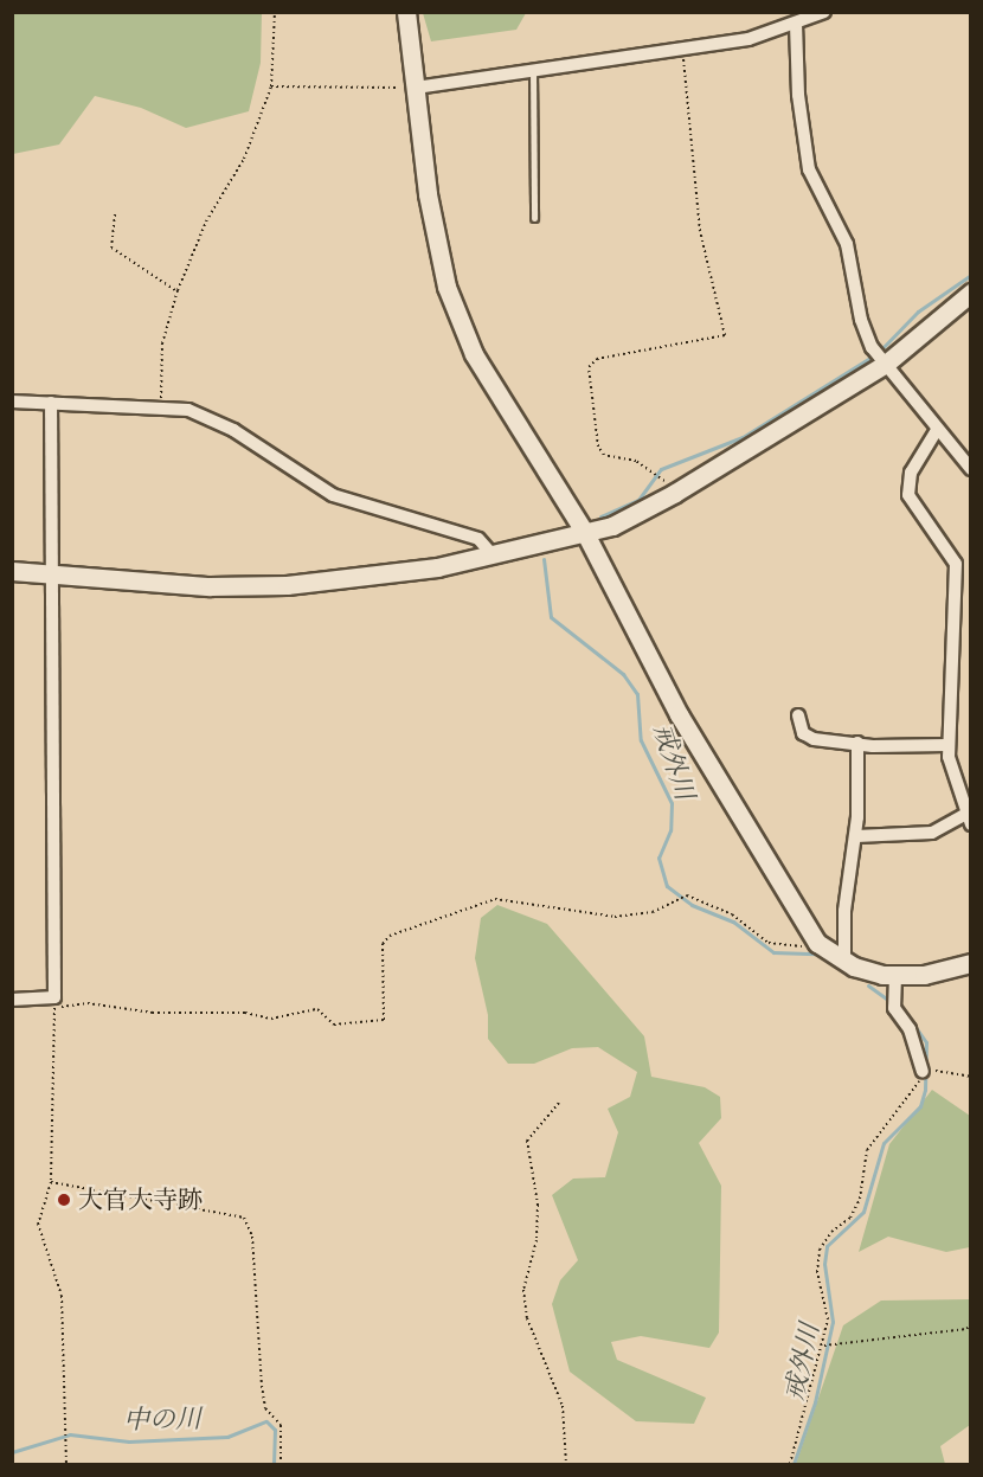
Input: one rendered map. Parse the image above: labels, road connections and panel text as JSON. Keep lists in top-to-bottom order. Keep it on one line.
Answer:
{"water":["戒外川","中の川"],"places":["大官大寺跡"]}
